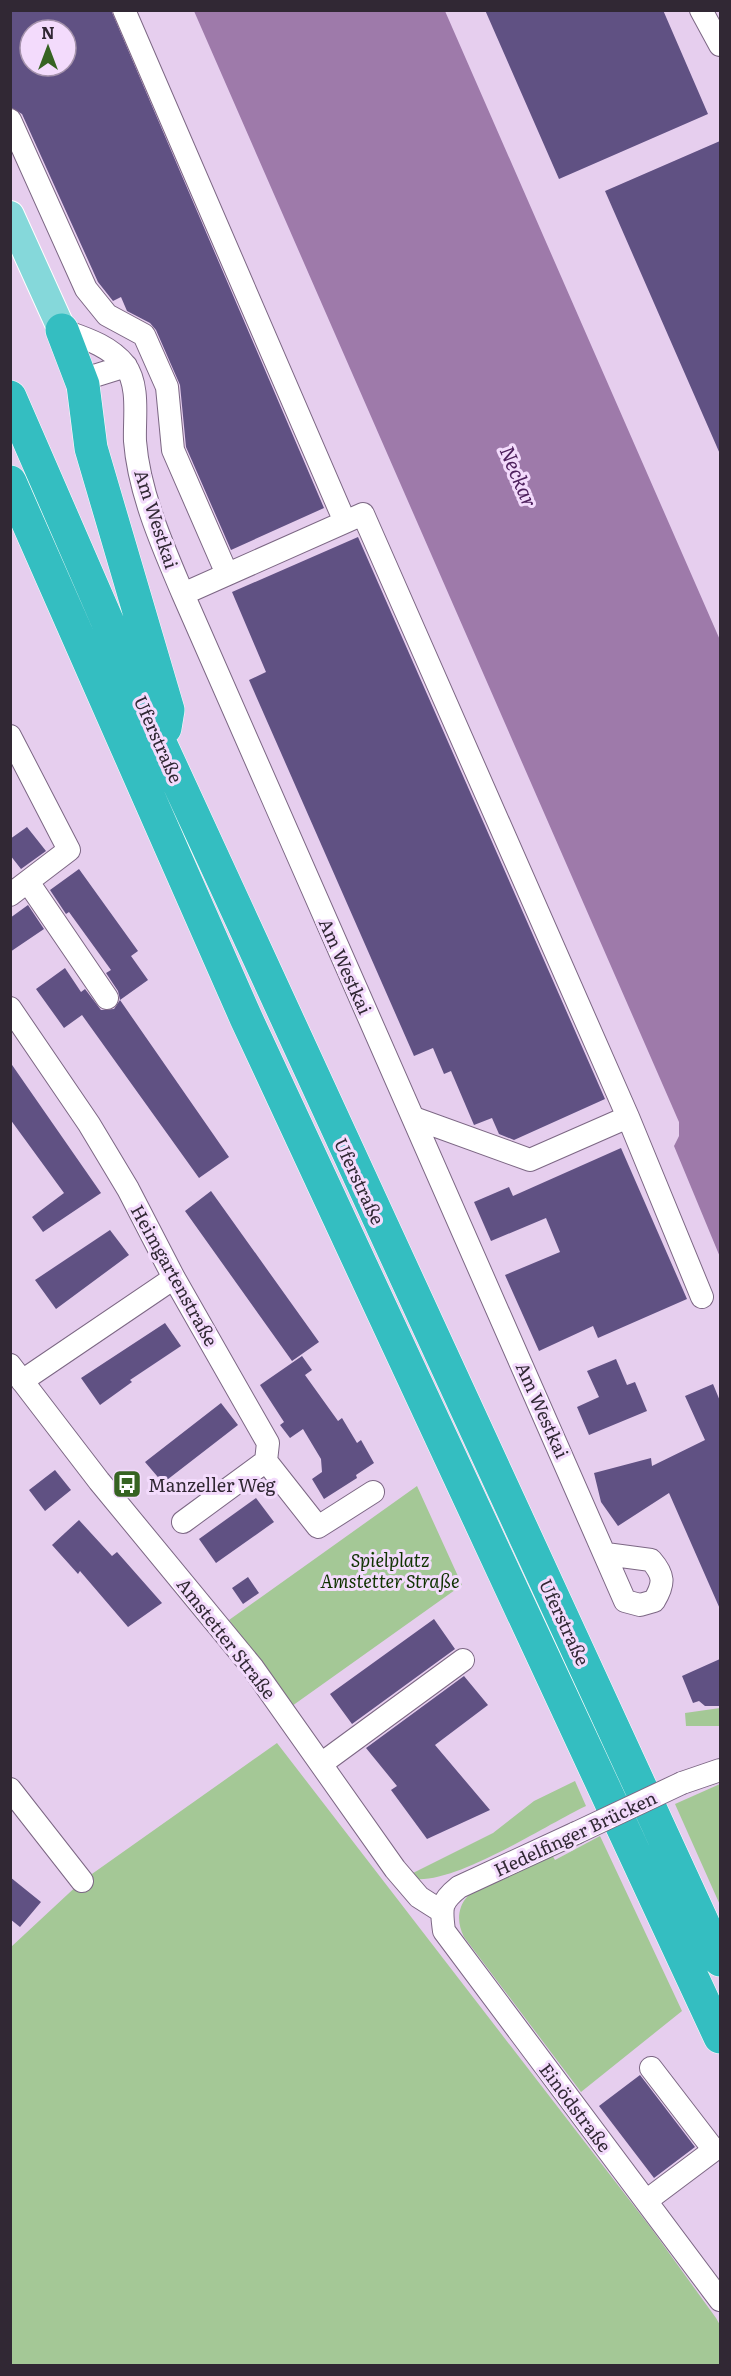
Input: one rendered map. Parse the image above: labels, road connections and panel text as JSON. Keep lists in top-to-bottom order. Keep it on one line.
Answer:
{"streets":{"highway":["Uferstraße"],"street":["Am Westkai","Heimgartenstraße","Amstetter Straße","Hedelfinger Brücken","Einödstraße"]},"crossings":[["Amstetter Straße","Hedelfinger Brücken"],["Amstetter Straße","Einödstraße"],["Hedelfinger Brücken","Einödstraße"]],"water":["Neckar"],"parks":["Spielplatz Amstetter Straße"],"places":{"bus stop":["Manzeller Weg"]},"north":"top"}
